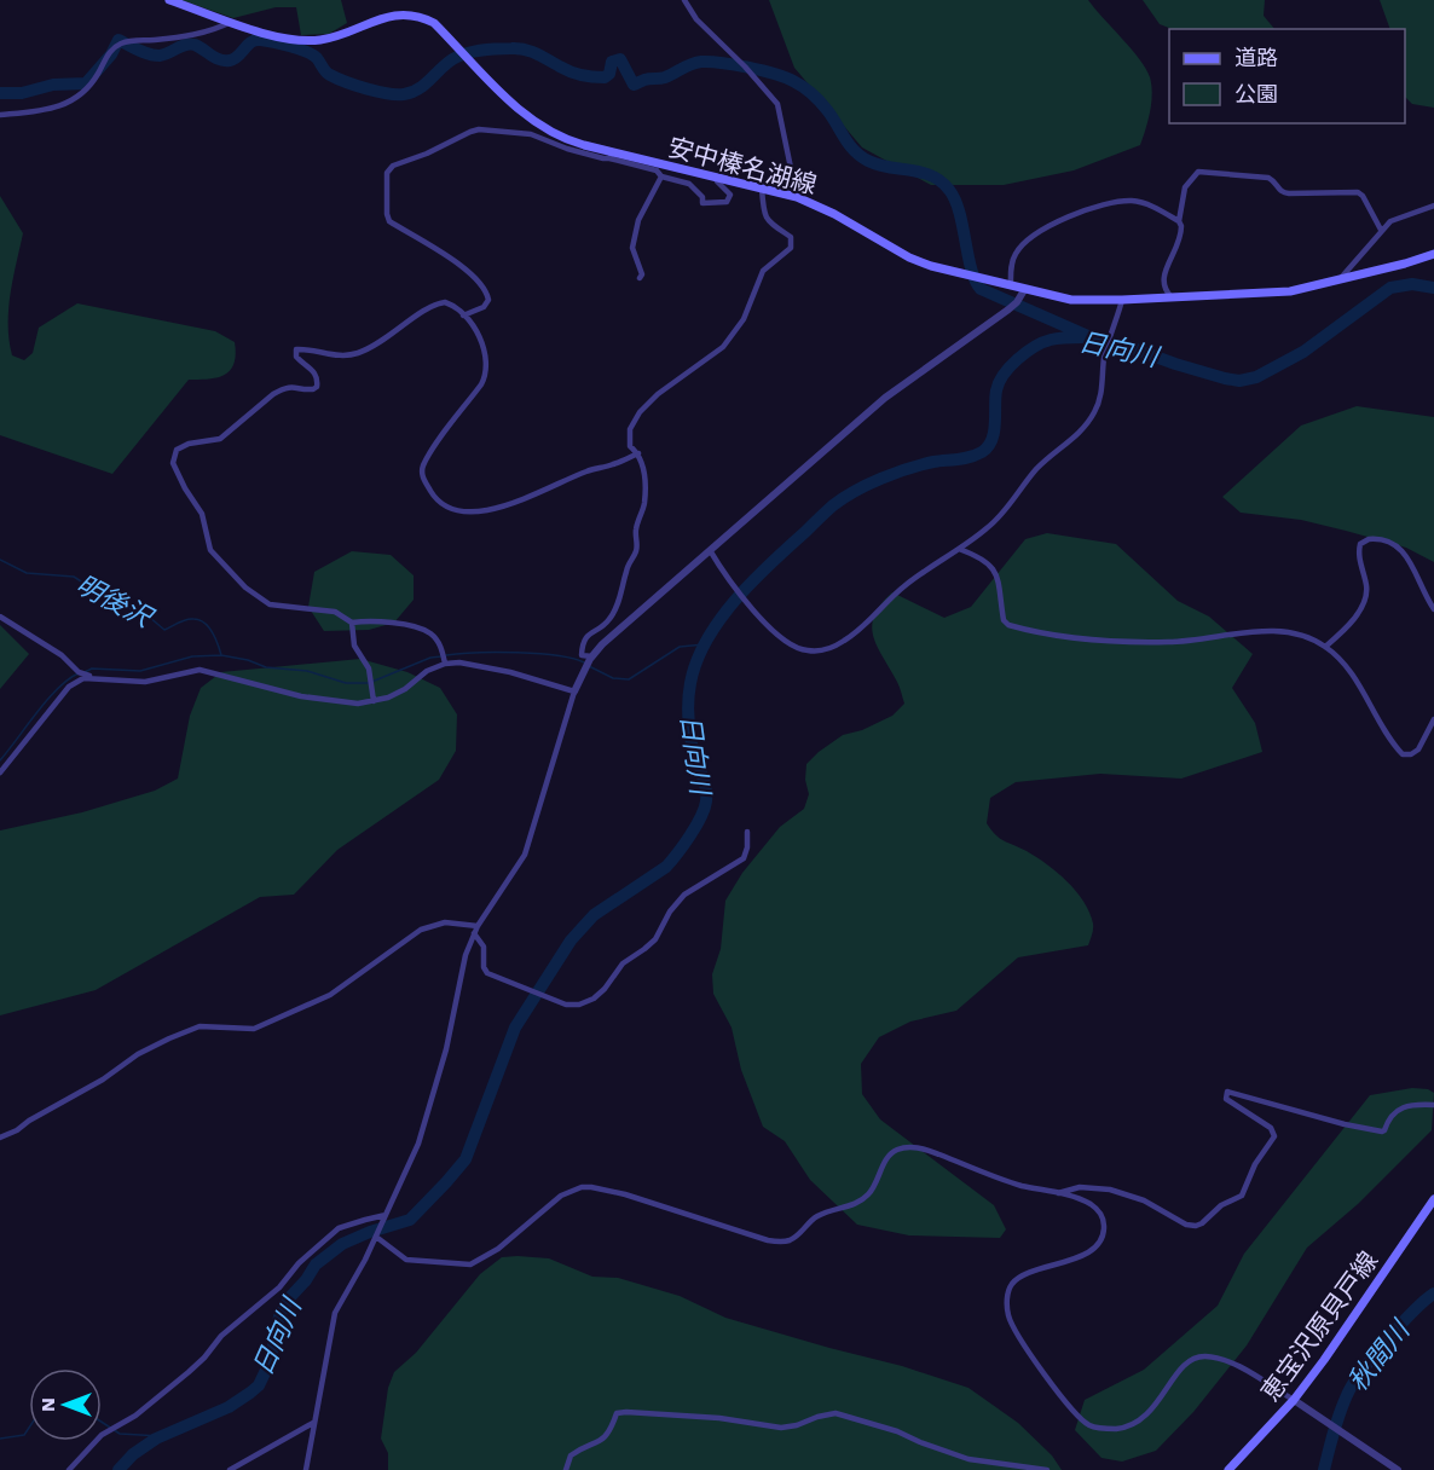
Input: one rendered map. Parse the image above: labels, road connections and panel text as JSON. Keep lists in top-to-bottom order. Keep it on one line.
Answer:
{"streets":{"main road":["安中榛名湖線","恵宝沢原貝戸線"]},"water":["日向川","明後沢","秋間川"],"legend":["道路","公園"],"north":"left"}
